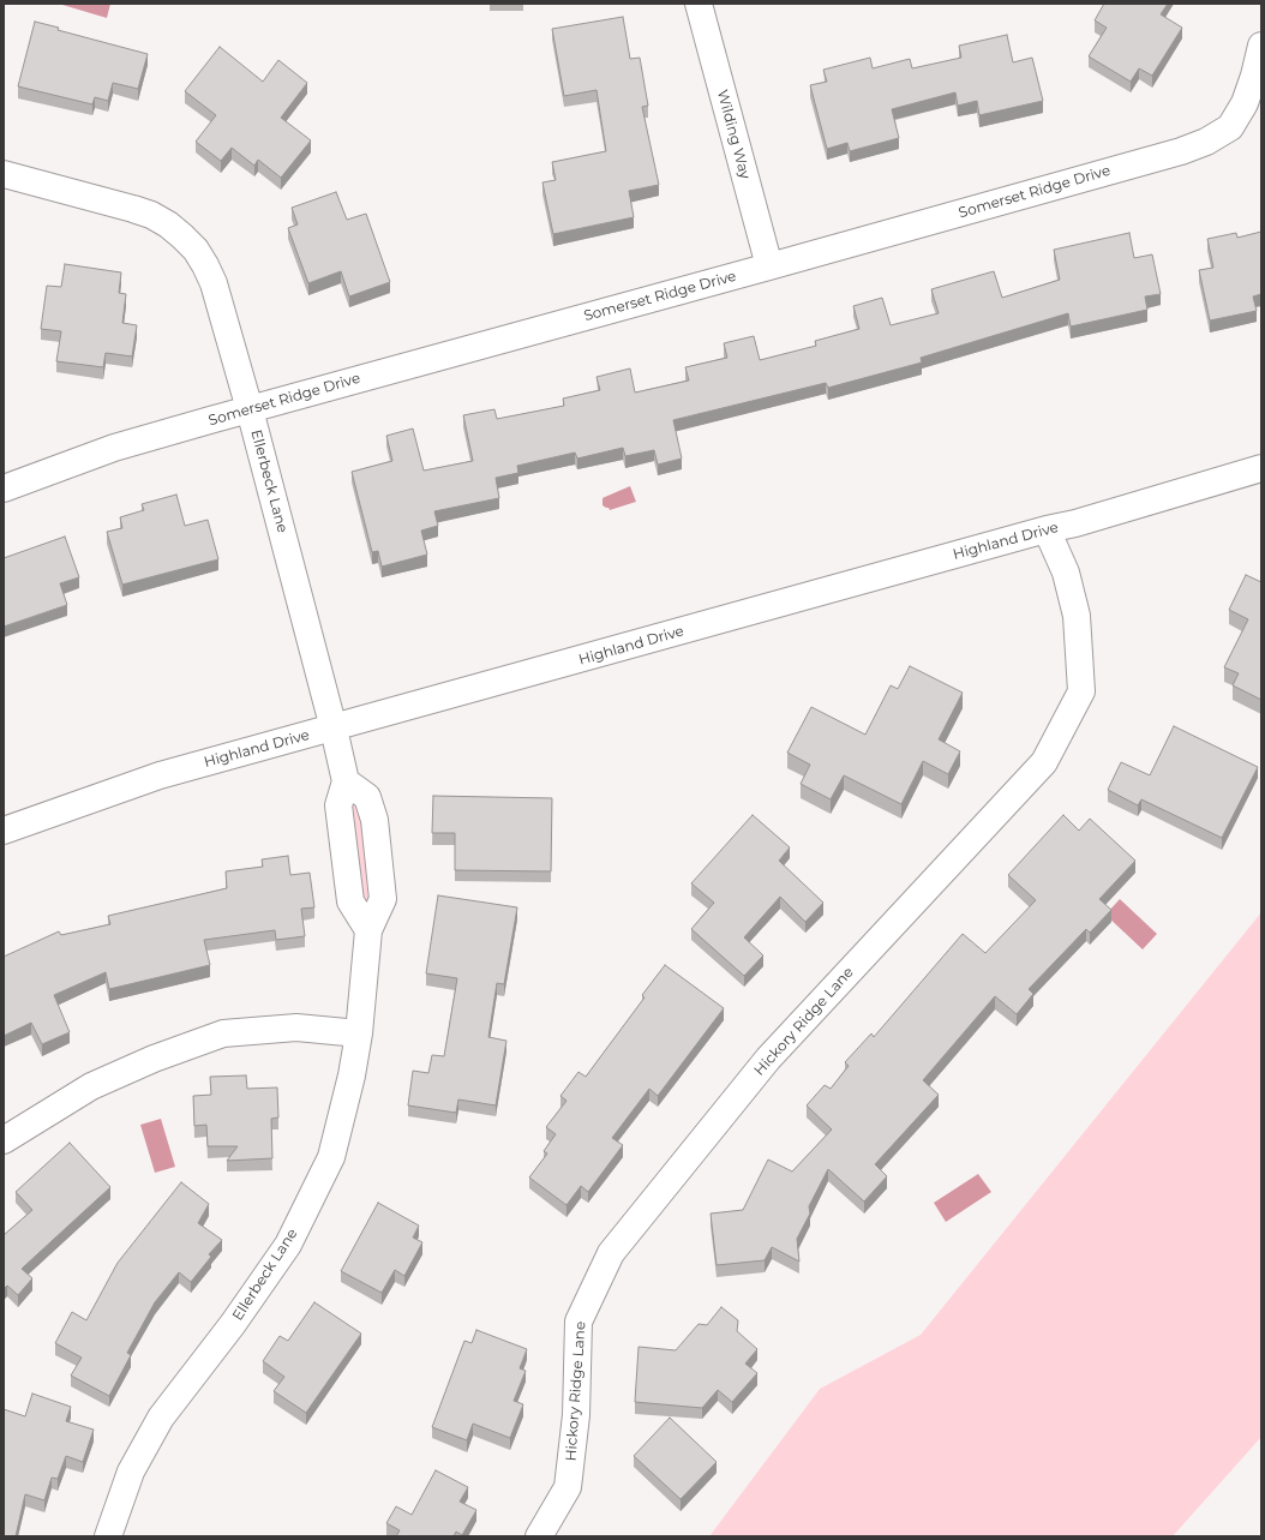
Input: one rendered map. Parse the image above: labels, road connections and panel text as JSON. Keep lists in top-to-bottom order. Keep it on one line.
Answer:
{"streets":{"street":["Wilding Way","Somerset Ridge Drive","Ellerbeck Lane","Highland Drive","Hickory Ridge Lane"]},"crossings":[["Wilding Way","Somerset Ridge Drive"],["Somerset Ridge Drive","Ellerbeck Lane"],["Ellerbeck Lane","Highland Drive"],["Highland Drive","Hickory Ridge Lane"]]}
